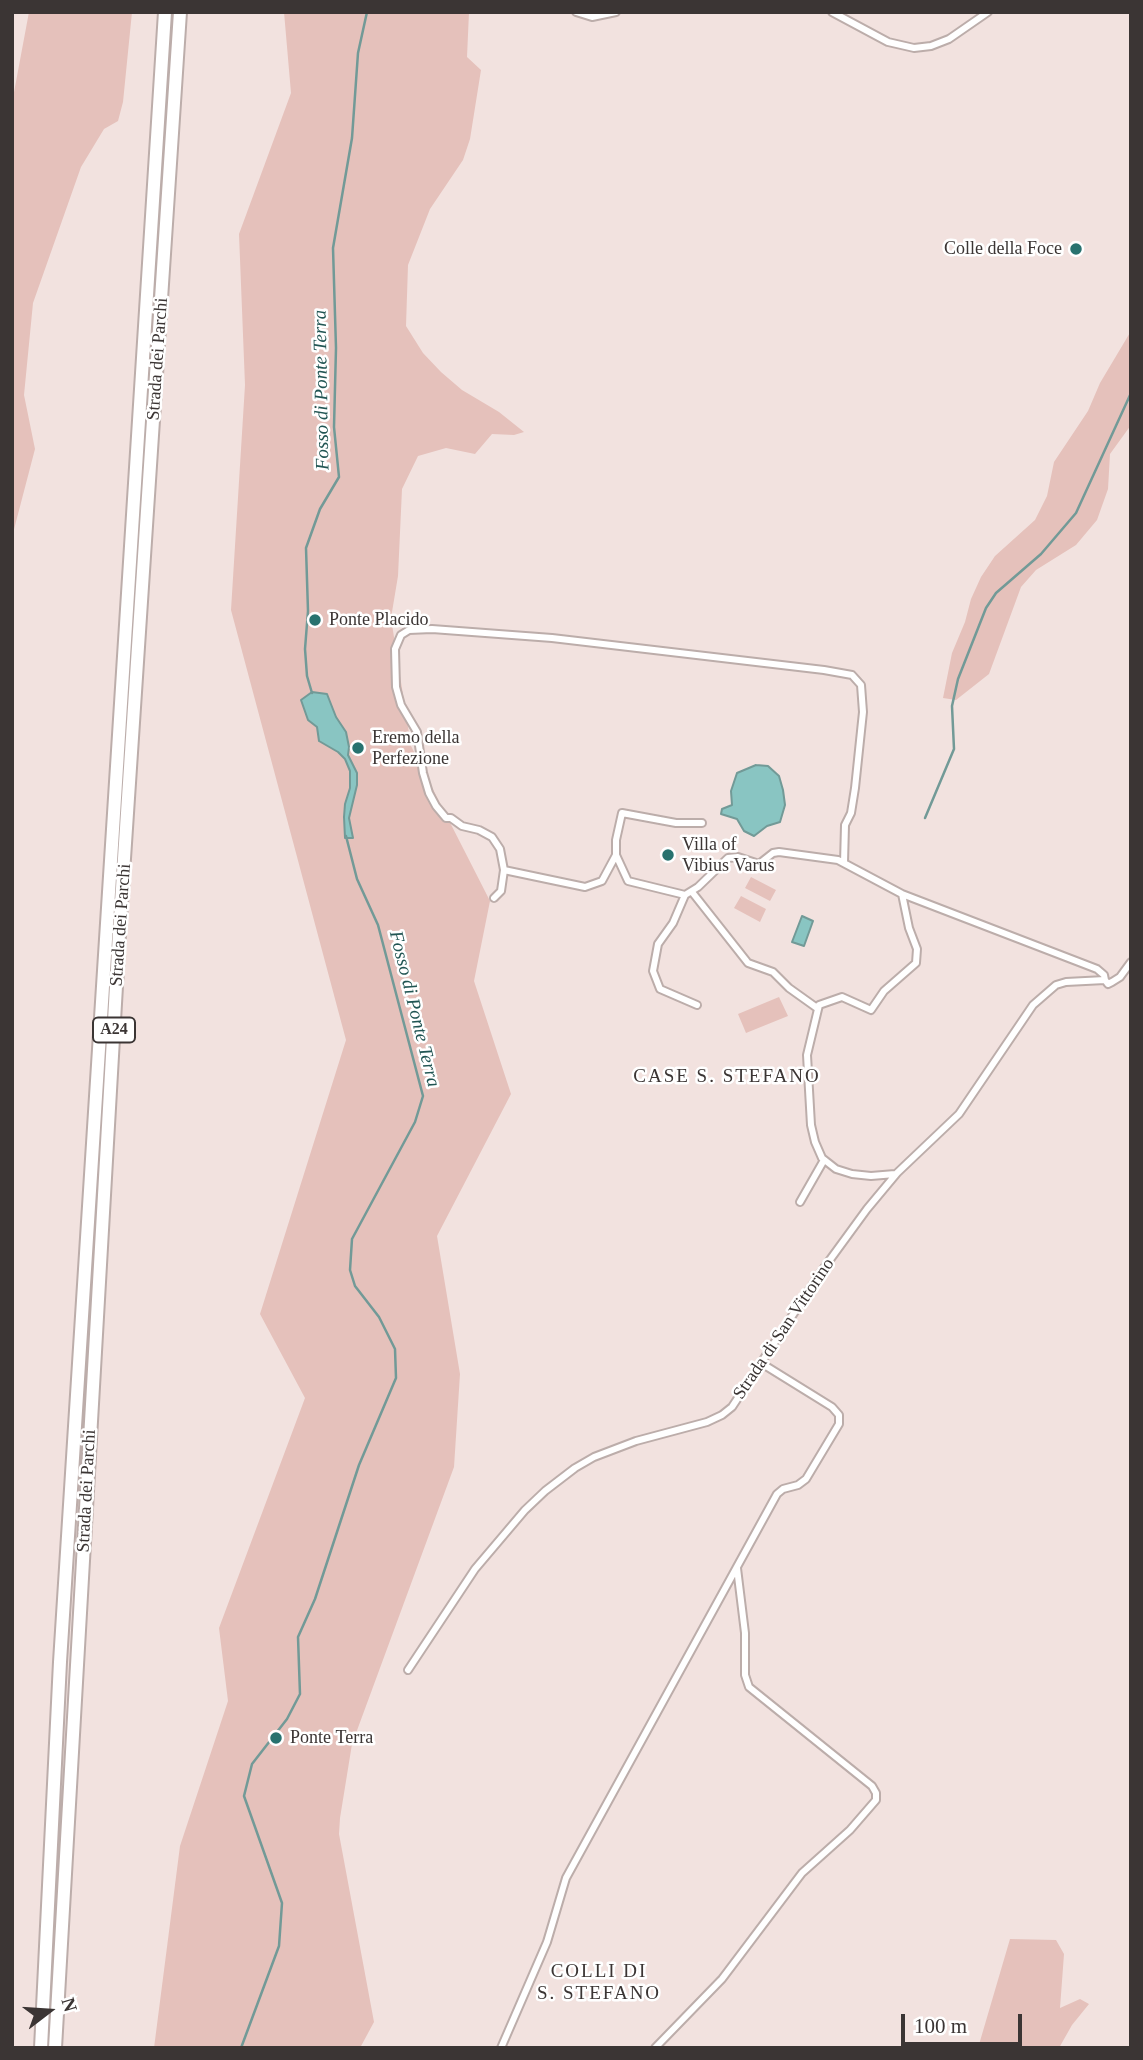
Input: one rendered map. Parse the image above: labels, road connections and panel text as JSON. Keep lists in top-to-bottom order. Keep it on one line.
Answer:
{"streets":{"highway":["Strada dei Parchi","A24"],"street":["Strada di San Vittorino"]},"districts":["CASE S. STEFANO","COLLI DI S. STEFANO"],"water":["Fosso di Ponte Terra"],"places":["Colle della Foce","Ponte Placido","Eremo della Perfezione","Villa of Vibius Varus","Ponte Terra"],"scale_bar":"100 m","north":"right"}
